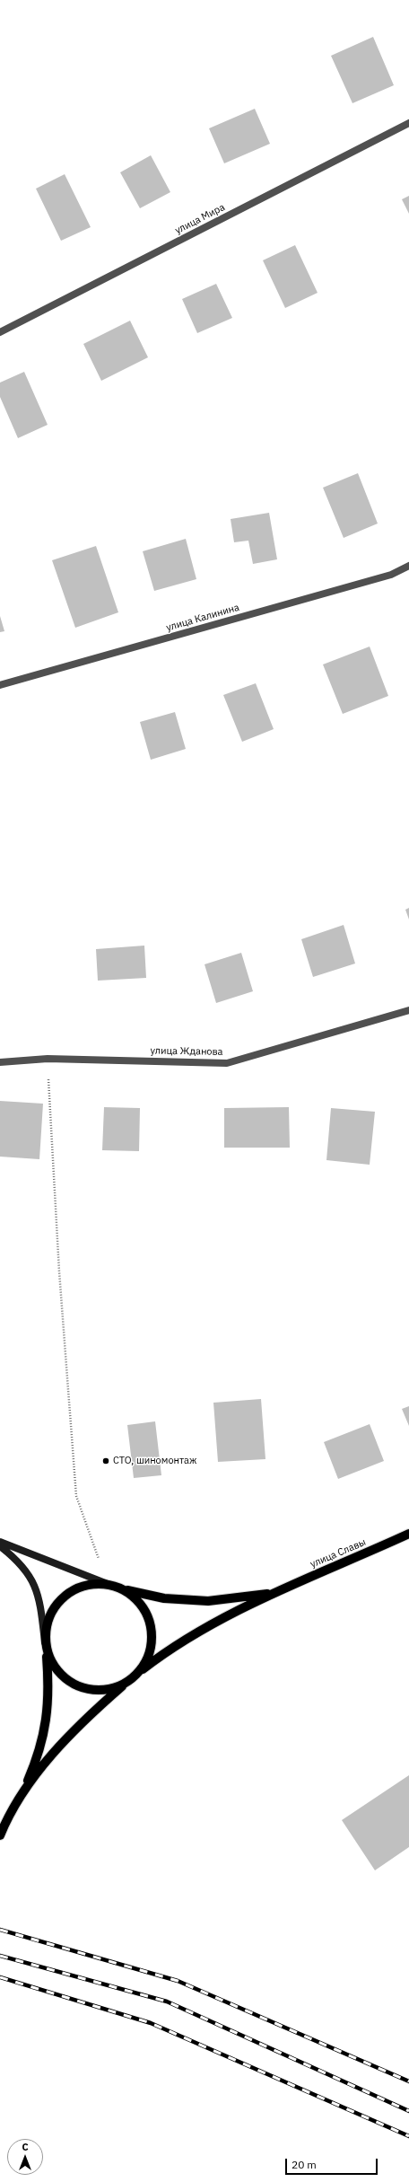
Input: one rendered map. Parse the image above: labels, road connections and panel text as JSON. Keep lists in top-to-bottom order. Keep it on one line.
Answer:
{"streets":{"main road":["улица Славы"],"street":["улица Мира","улица Калинина","улица Жданова"]},"places":["СТО, шиномонтаж"],"scale_bar":"20 m","north":"top"}
